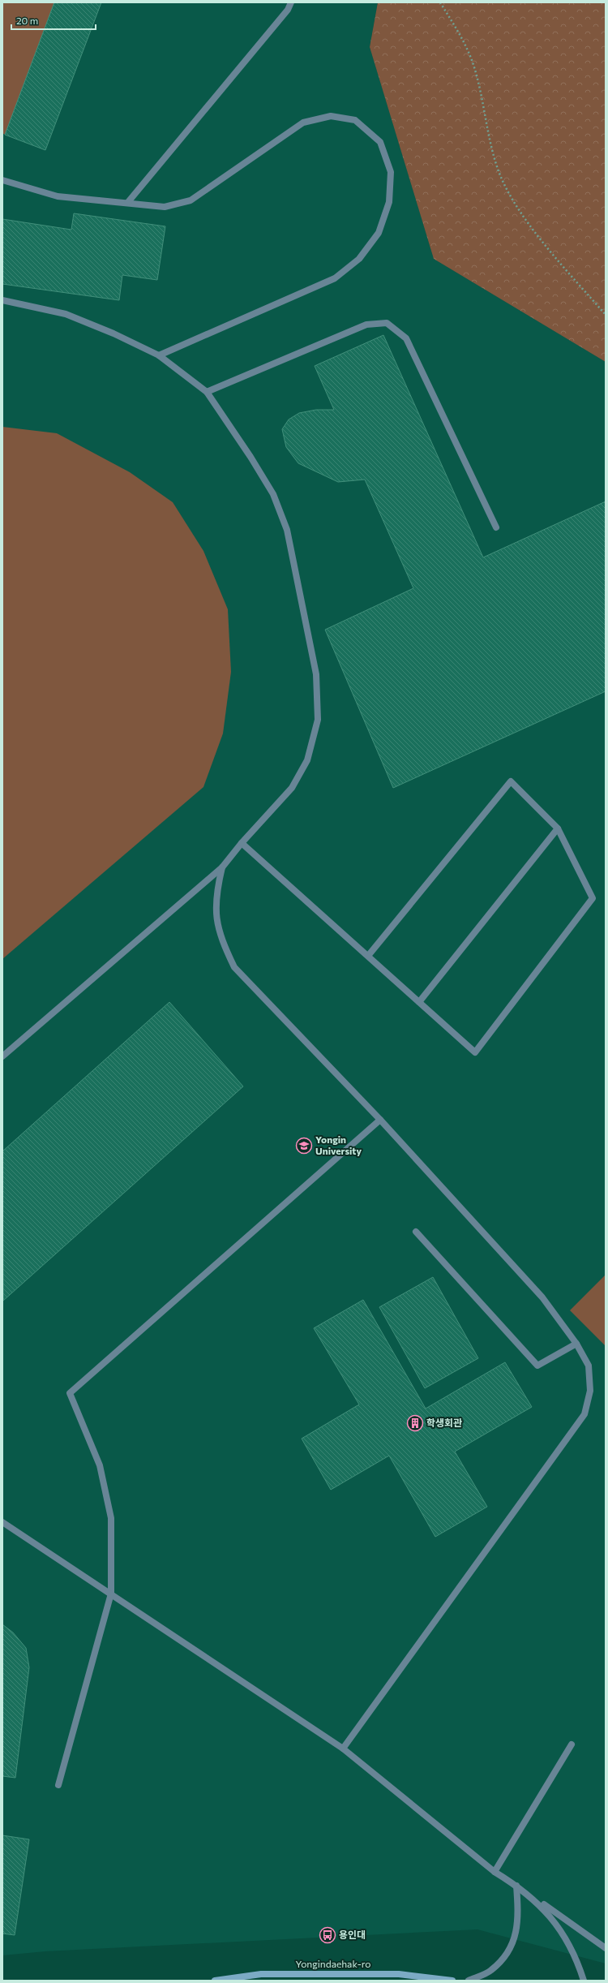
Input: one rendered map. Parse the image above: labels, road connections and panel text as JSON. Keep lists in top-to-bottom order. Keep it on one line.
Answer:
{"streets":{"main road":["Yongindaehak-ro"]},"places":{"school or university":["Yongin University"],"building":["학생회관"],"bus stop":["용인대"]},"scale_bar":"20 m"}
